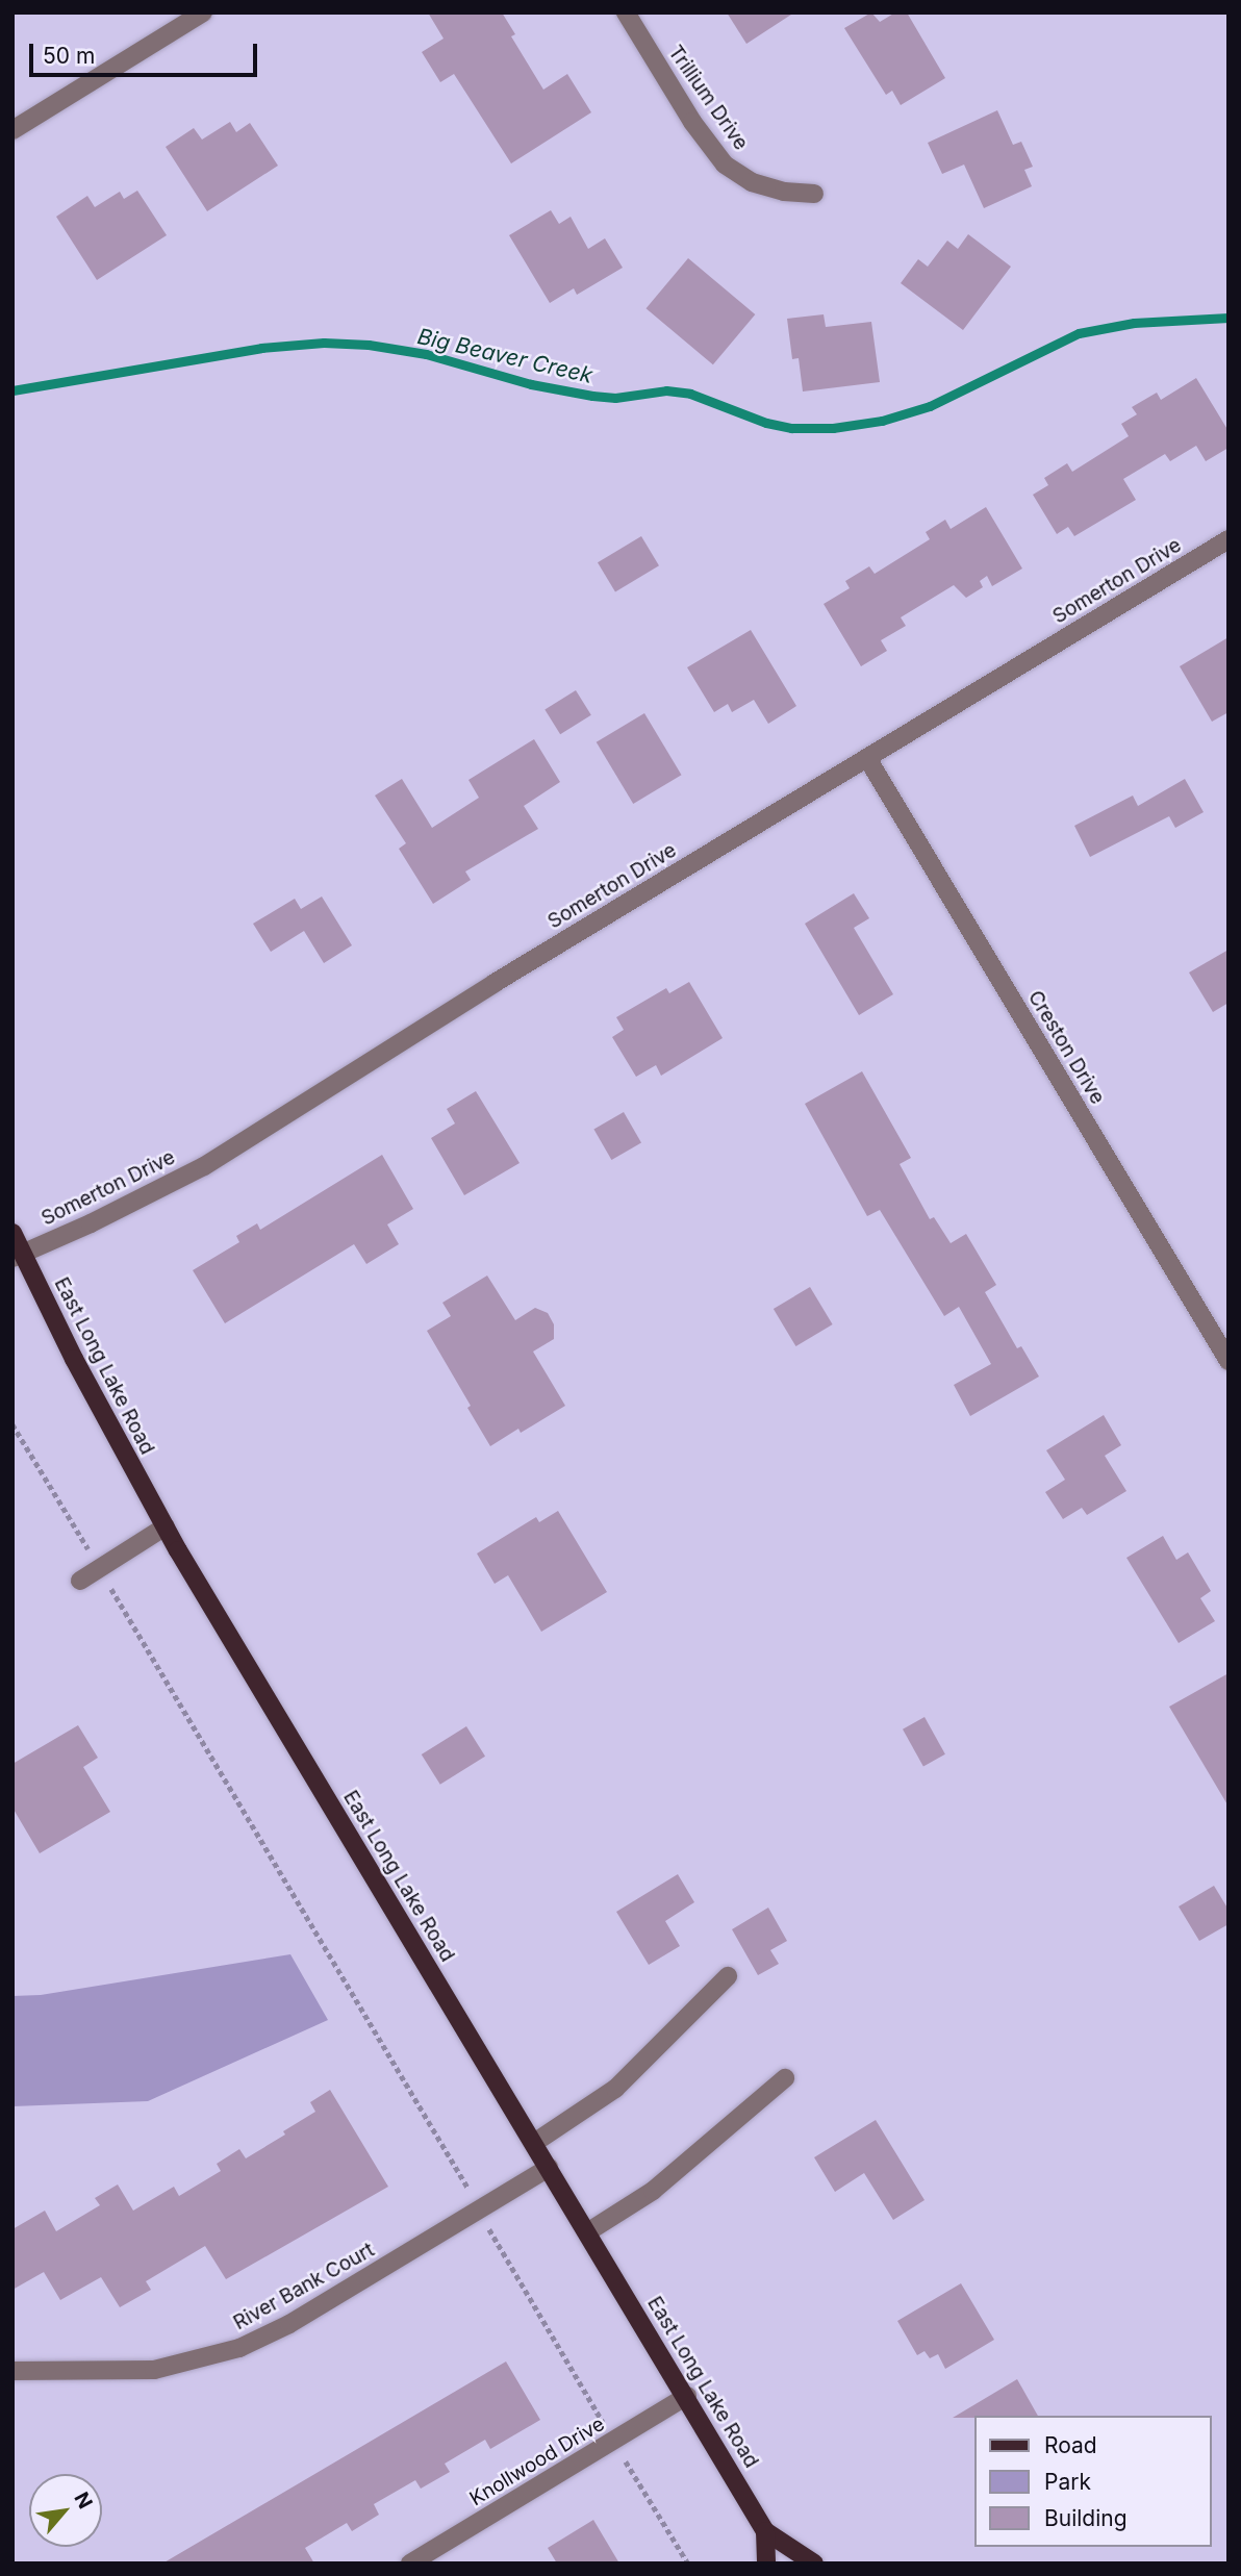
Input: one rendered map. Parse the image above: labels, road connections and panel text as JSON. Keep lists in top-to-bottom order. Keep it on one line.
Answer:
{"streets":{"main road":["East Long Lake Road"],"street":["Trillium Drive","Somerton Drive","Creston Drive","River Bank Court","Knollwood Drive"]},"crossings":[["Somerton Drive","Creston Drive"],["Somerton Drive","East Long Lake Road"],["East Long Lake Road","River Bank Court"],["East Long Lake Road","Knollwood Drive"]],"water":["Big Beaver Creek"],"legend":["Road","Park","Building"],"scale_bar":"50 m","north":"top right"}
